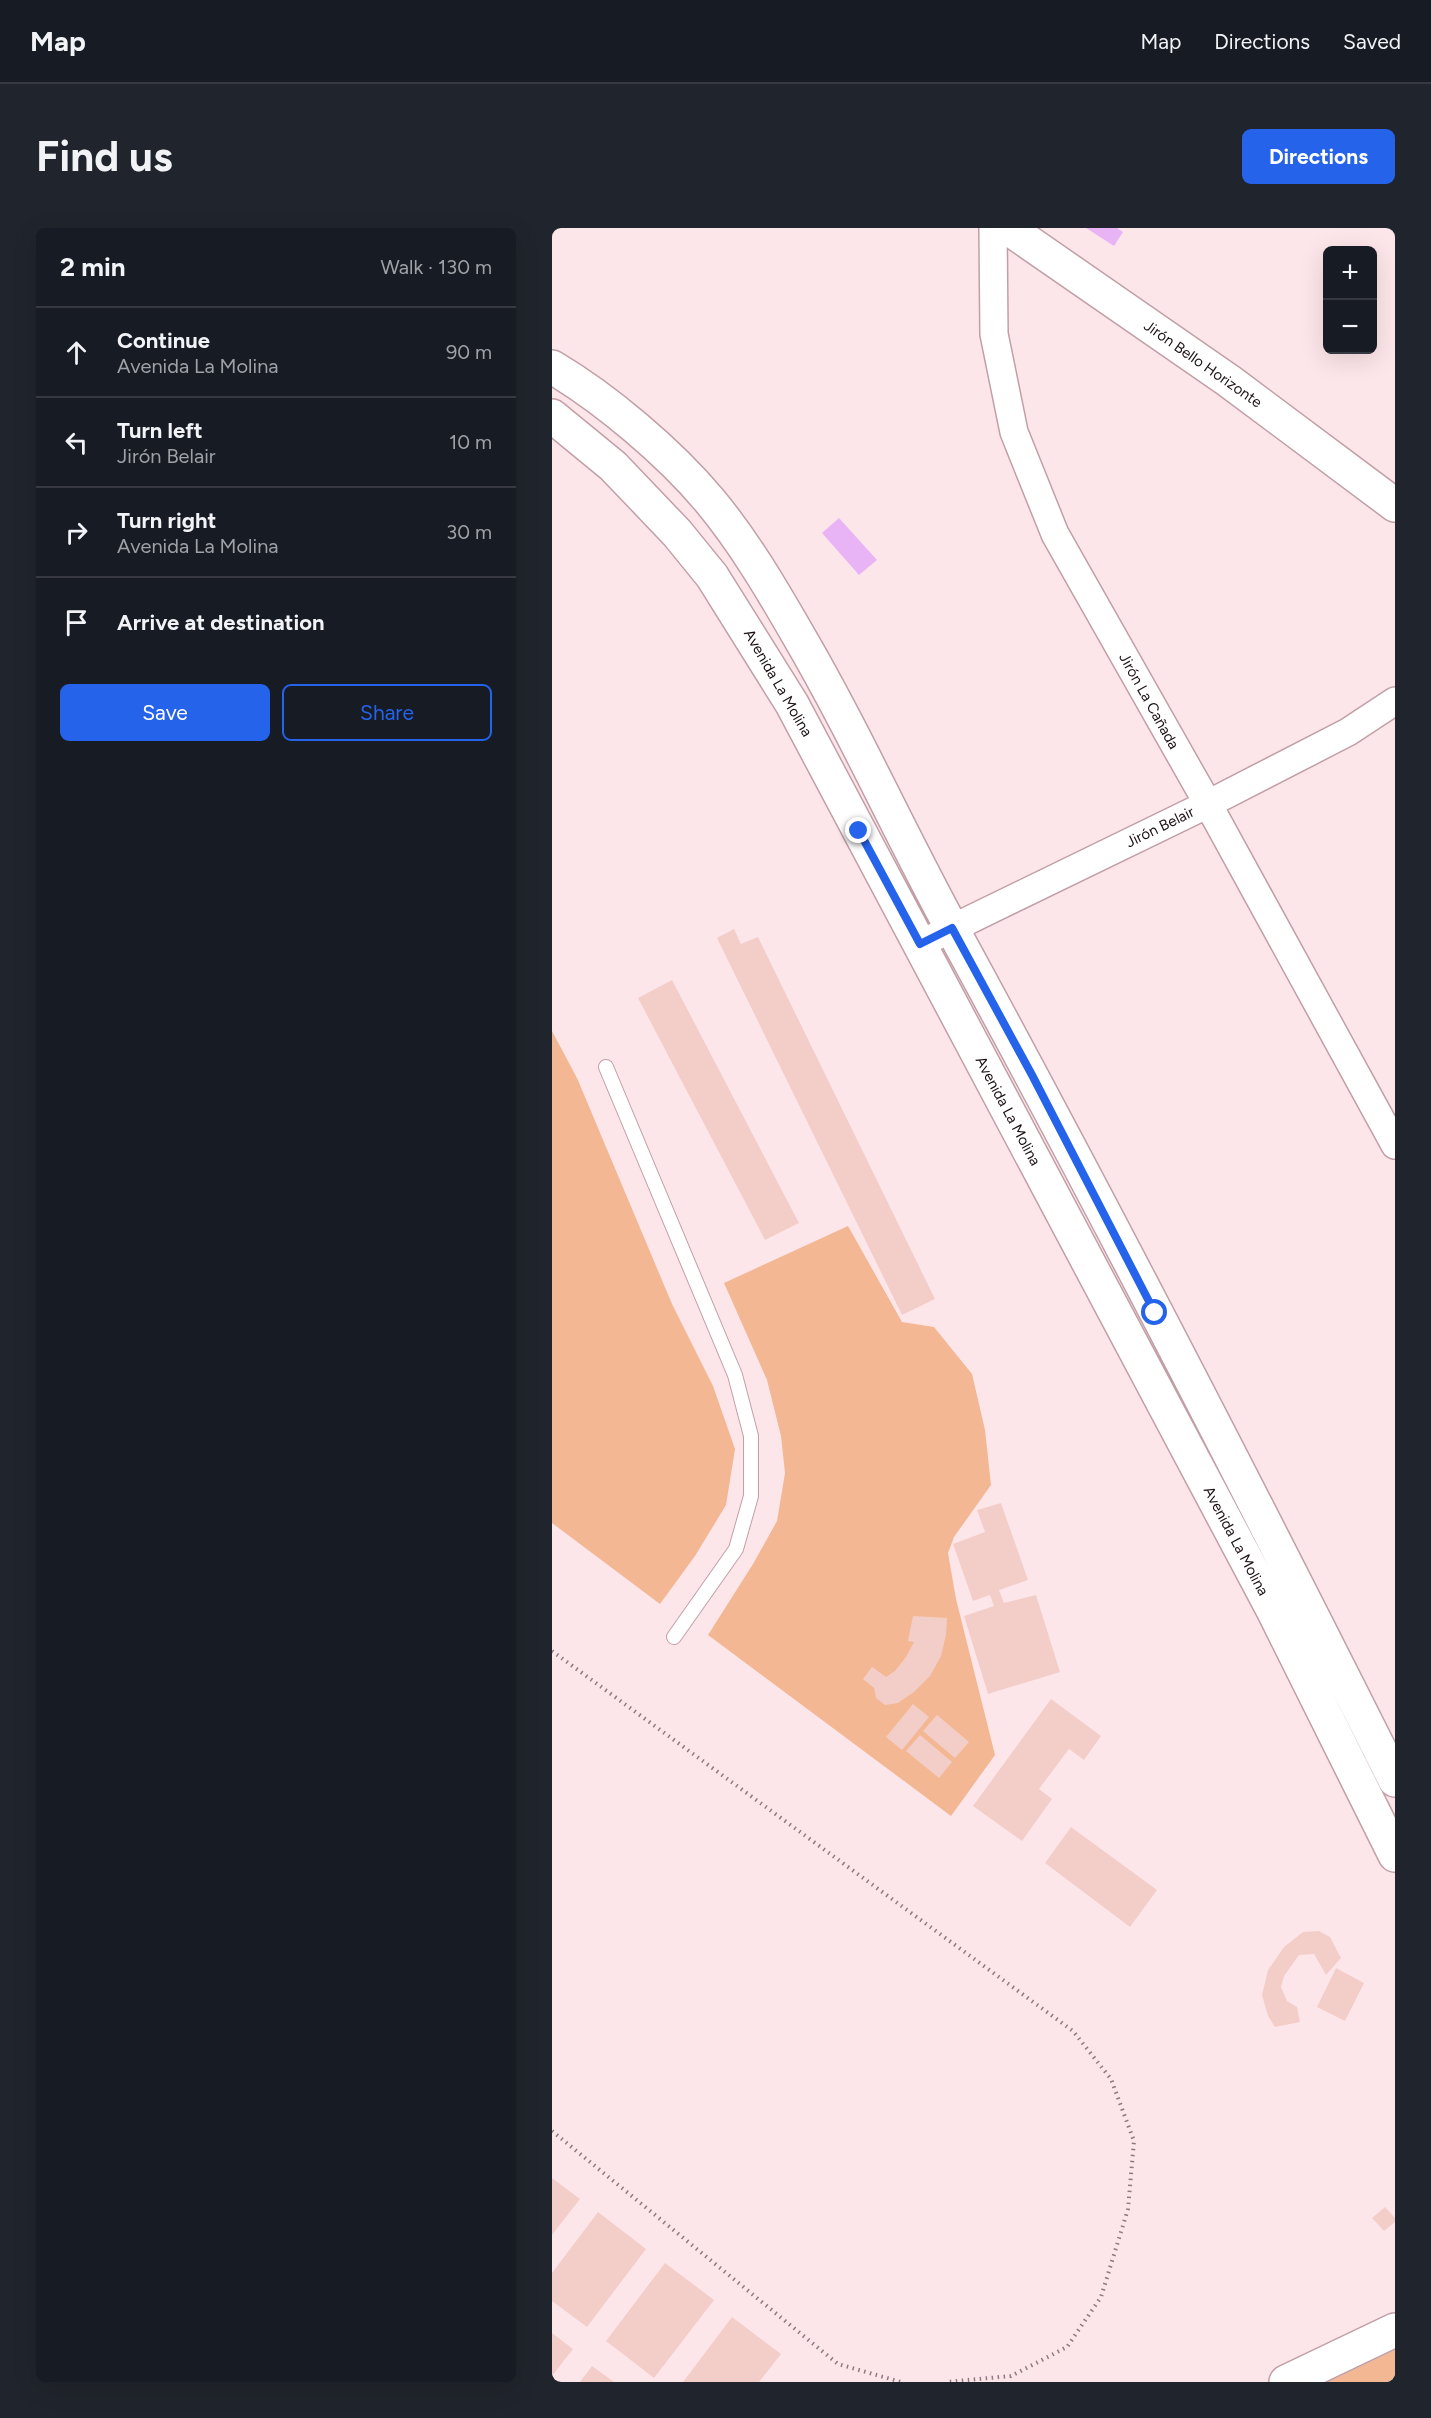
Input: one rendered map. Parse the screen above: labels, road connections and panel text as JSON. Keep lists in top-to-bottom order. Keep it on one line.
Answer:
{"streets":{"main road":["Jirón Bello Horizonte","Avenida La Molina"],"street":["Jirón La Cañada","Jirón Belair"]},"crossings":[["Avenida La Molina","Jirón Belair"],["Jirón La Cañada","Jirón Belair"]],"page":{"header":"Map","nav":["Map","Directions","Saved"],"buttons":["Directions",["Save","Share"]],"title":"Find us","heading":["2 min","Walk · 130 m"],"map_buttons":["+","−"],"list":[["Continue","Avenida La Molina","90 m"],["Turn left","Jirón Belair","10 m"],["Turn right","Avenida La Molina","30 m"],"Arrive at destination"]}}
